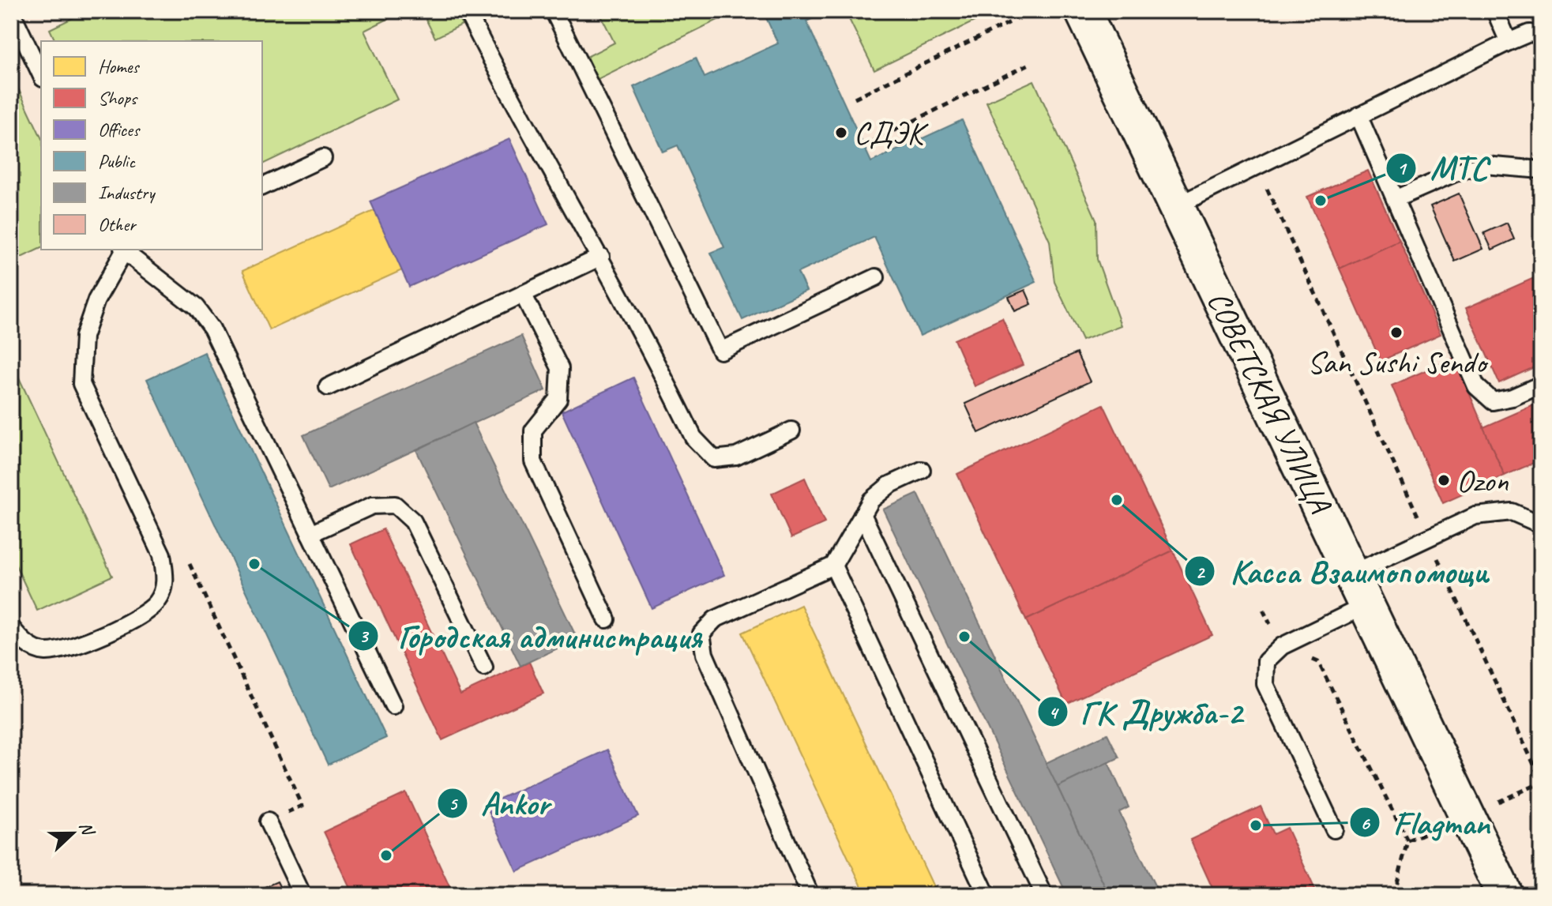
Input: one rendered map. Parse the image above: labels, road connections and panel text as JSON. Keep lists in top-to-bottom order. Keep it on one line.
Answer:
{"streets":{"street":["СОВЕТСКАЯ УЛИЦА"]},"places":["СДЭК","МТС","San Sushi Sendo","Ozon","Касса Взаимопомощи","Городская администрация","ГК Дружба-2","Flagman","Ankor"],"legend":["Homes","Shops","Offices","Public","Industry","Other"],"north":"right"}
